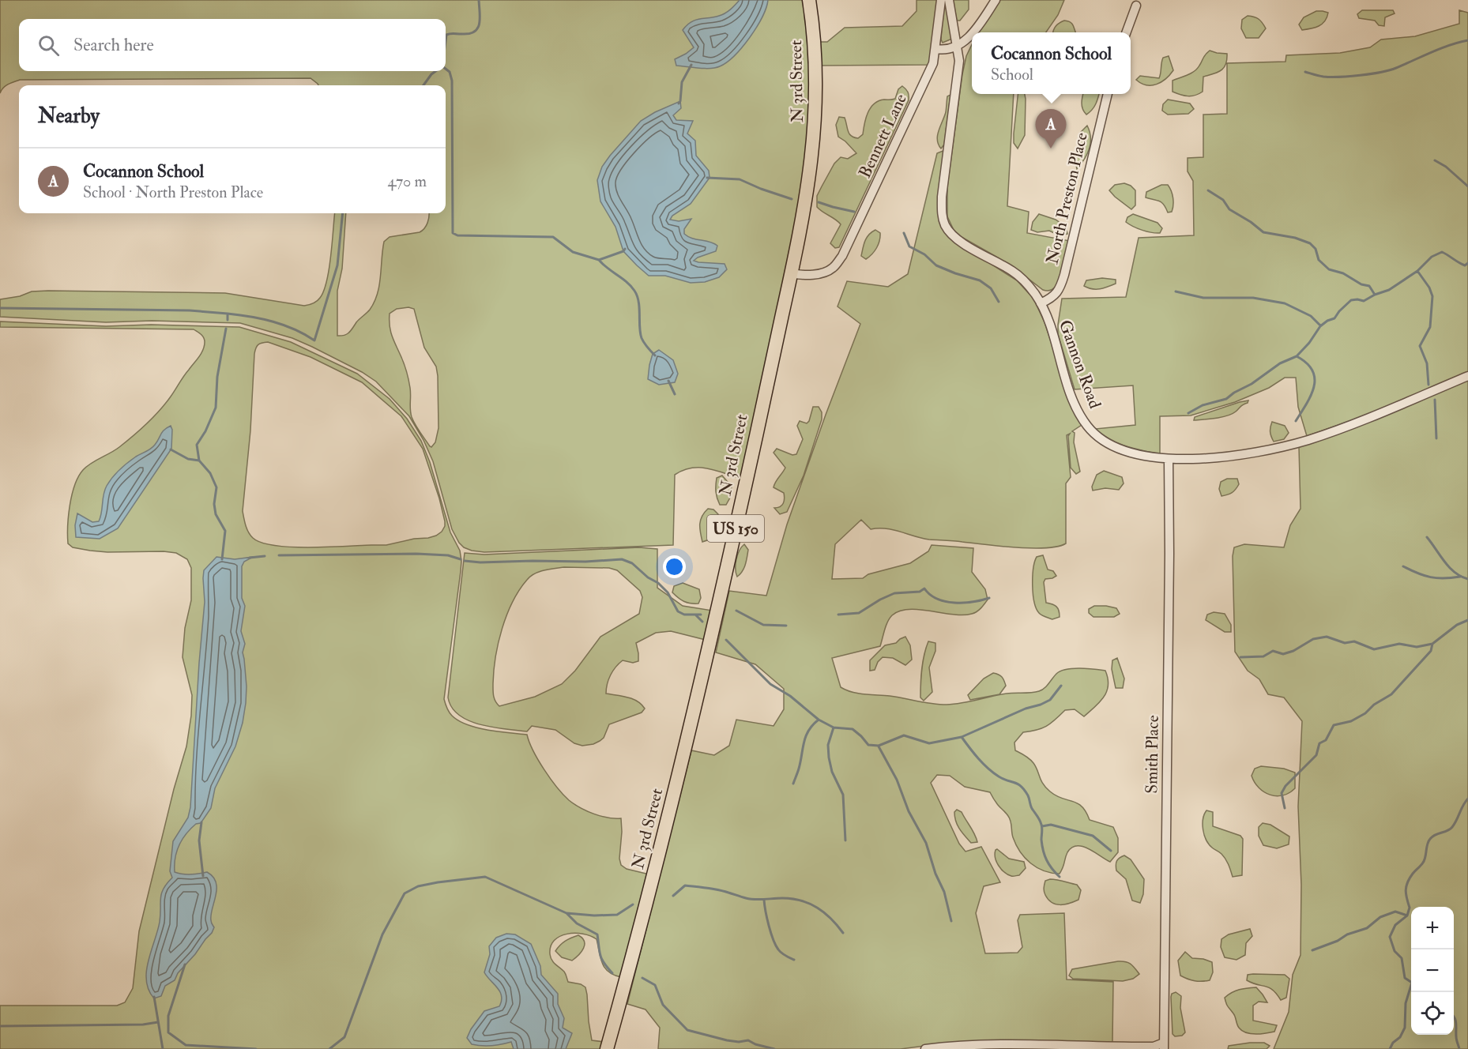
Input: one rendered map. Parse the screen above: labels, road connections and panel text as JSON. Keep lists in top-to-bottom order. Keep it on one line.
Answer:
{"streets":{"main road":["N 3rd Street","US 150"],"street":["Bennett Lane","North Preston Place","Gannon Road","Smith Place"]},"crossings":[["N 3rd Street","Bennett Lane"],["North Preston Place","Gannon Road"],["Gannon Road","Smith Place"]],"page":{"search":"Search here","popup":["Cocannon School","School"],"heading":"Nearby","pins":"A","list":[{"mark":"A","name":"Cocannon School","note":"School · North Preston Place","value":"470 m"}],"map_buttons":["+","−"]}}
